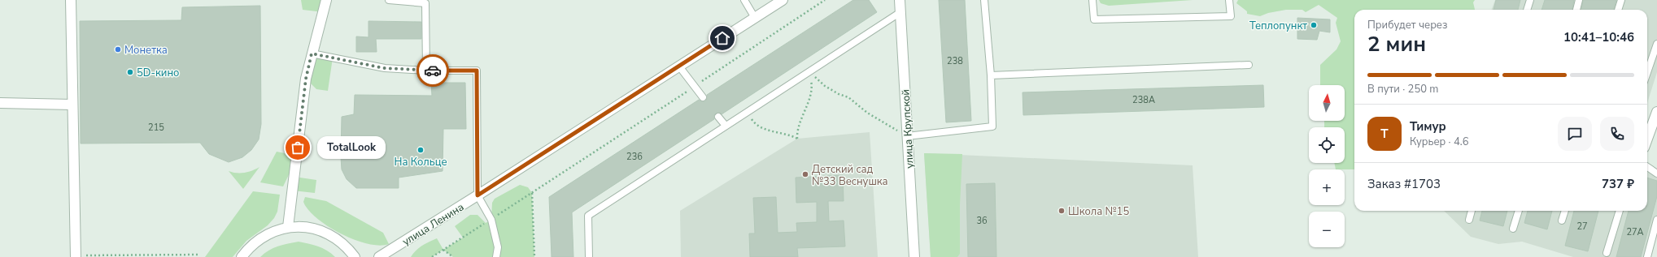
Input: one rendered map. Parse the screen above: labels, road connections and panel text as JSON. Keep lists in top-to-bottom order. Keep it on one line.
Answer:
{"streets":{"street":["улица Крупской","улица Ленина"]},"places":["Теплопункт","Монетка","5D-кино","TotalLook","На Кольце","Детский сад №33 Веснушка","Школа №15"],"house_numbers":["238","238А","215","236","36","27","27А"],"north":"top","page":{"heading":["2 мин","Прибудет через","10:41–10:46"],"panel":["Тимур","Курьер · 4.6","Заказ #1703","737 ₽"],"bar":"В пути · 250 m","map_buttons":["+","−"],"round":"Т","bubble":"TotalLook"}}
